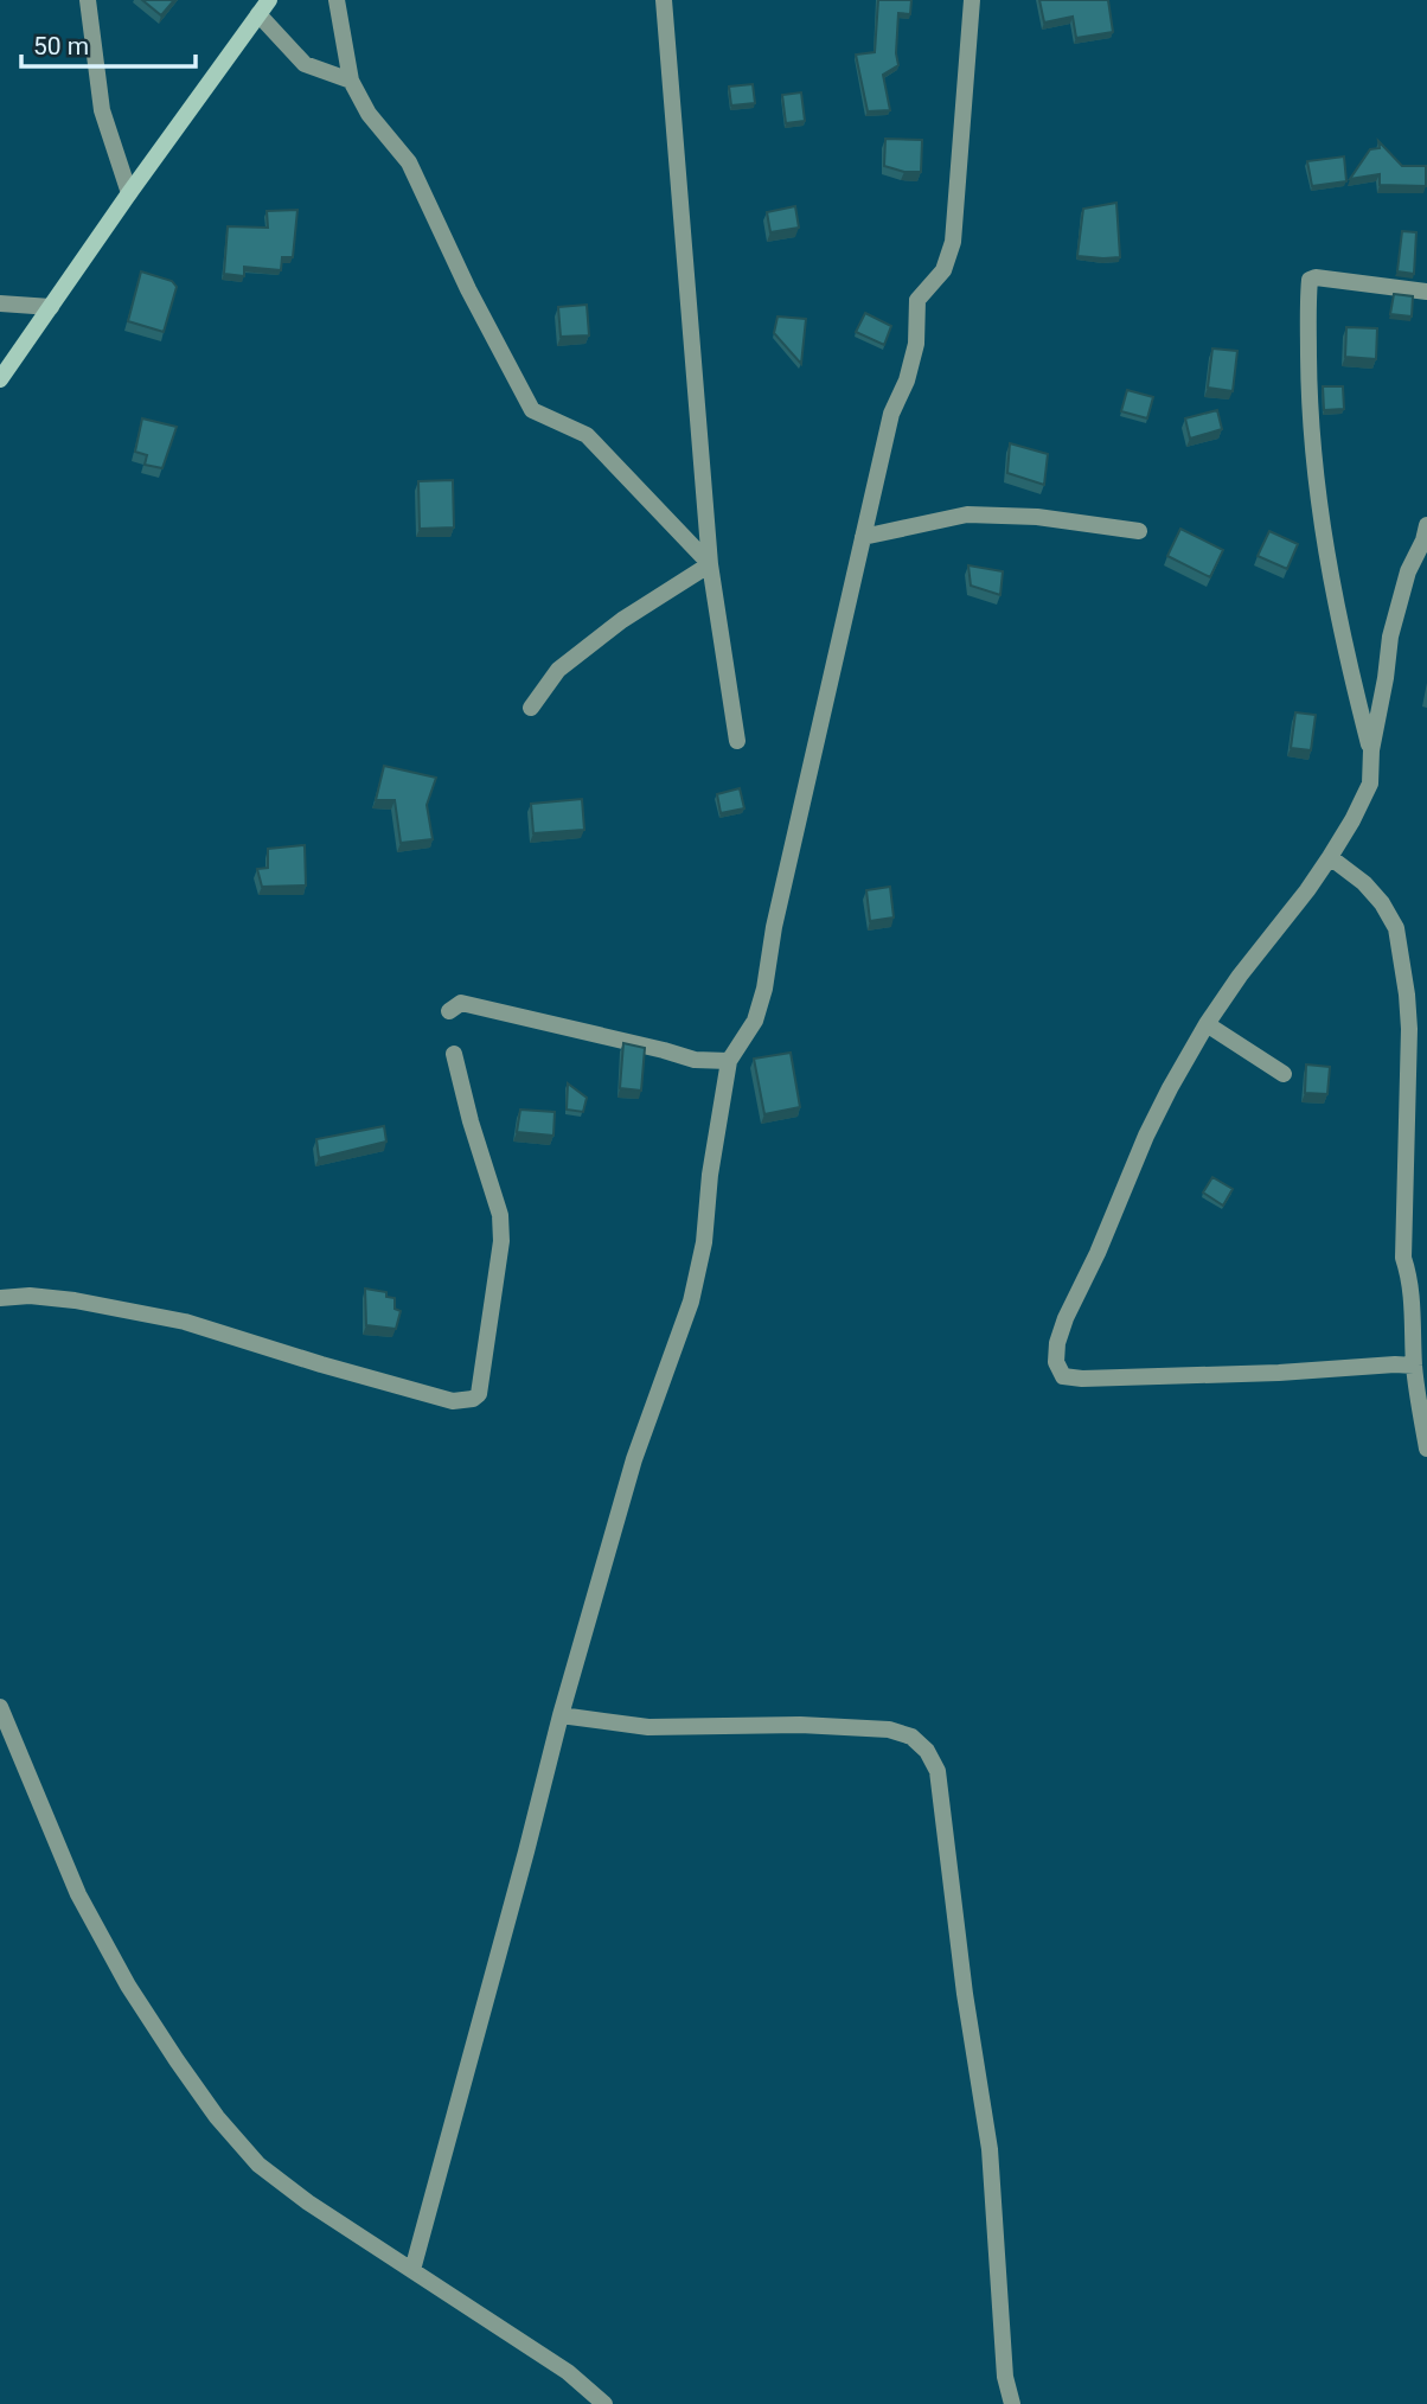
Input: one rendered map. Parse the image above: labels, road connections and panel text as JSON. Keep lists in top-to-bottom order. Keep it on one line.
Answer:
{"scale_bar":"50 m"}
